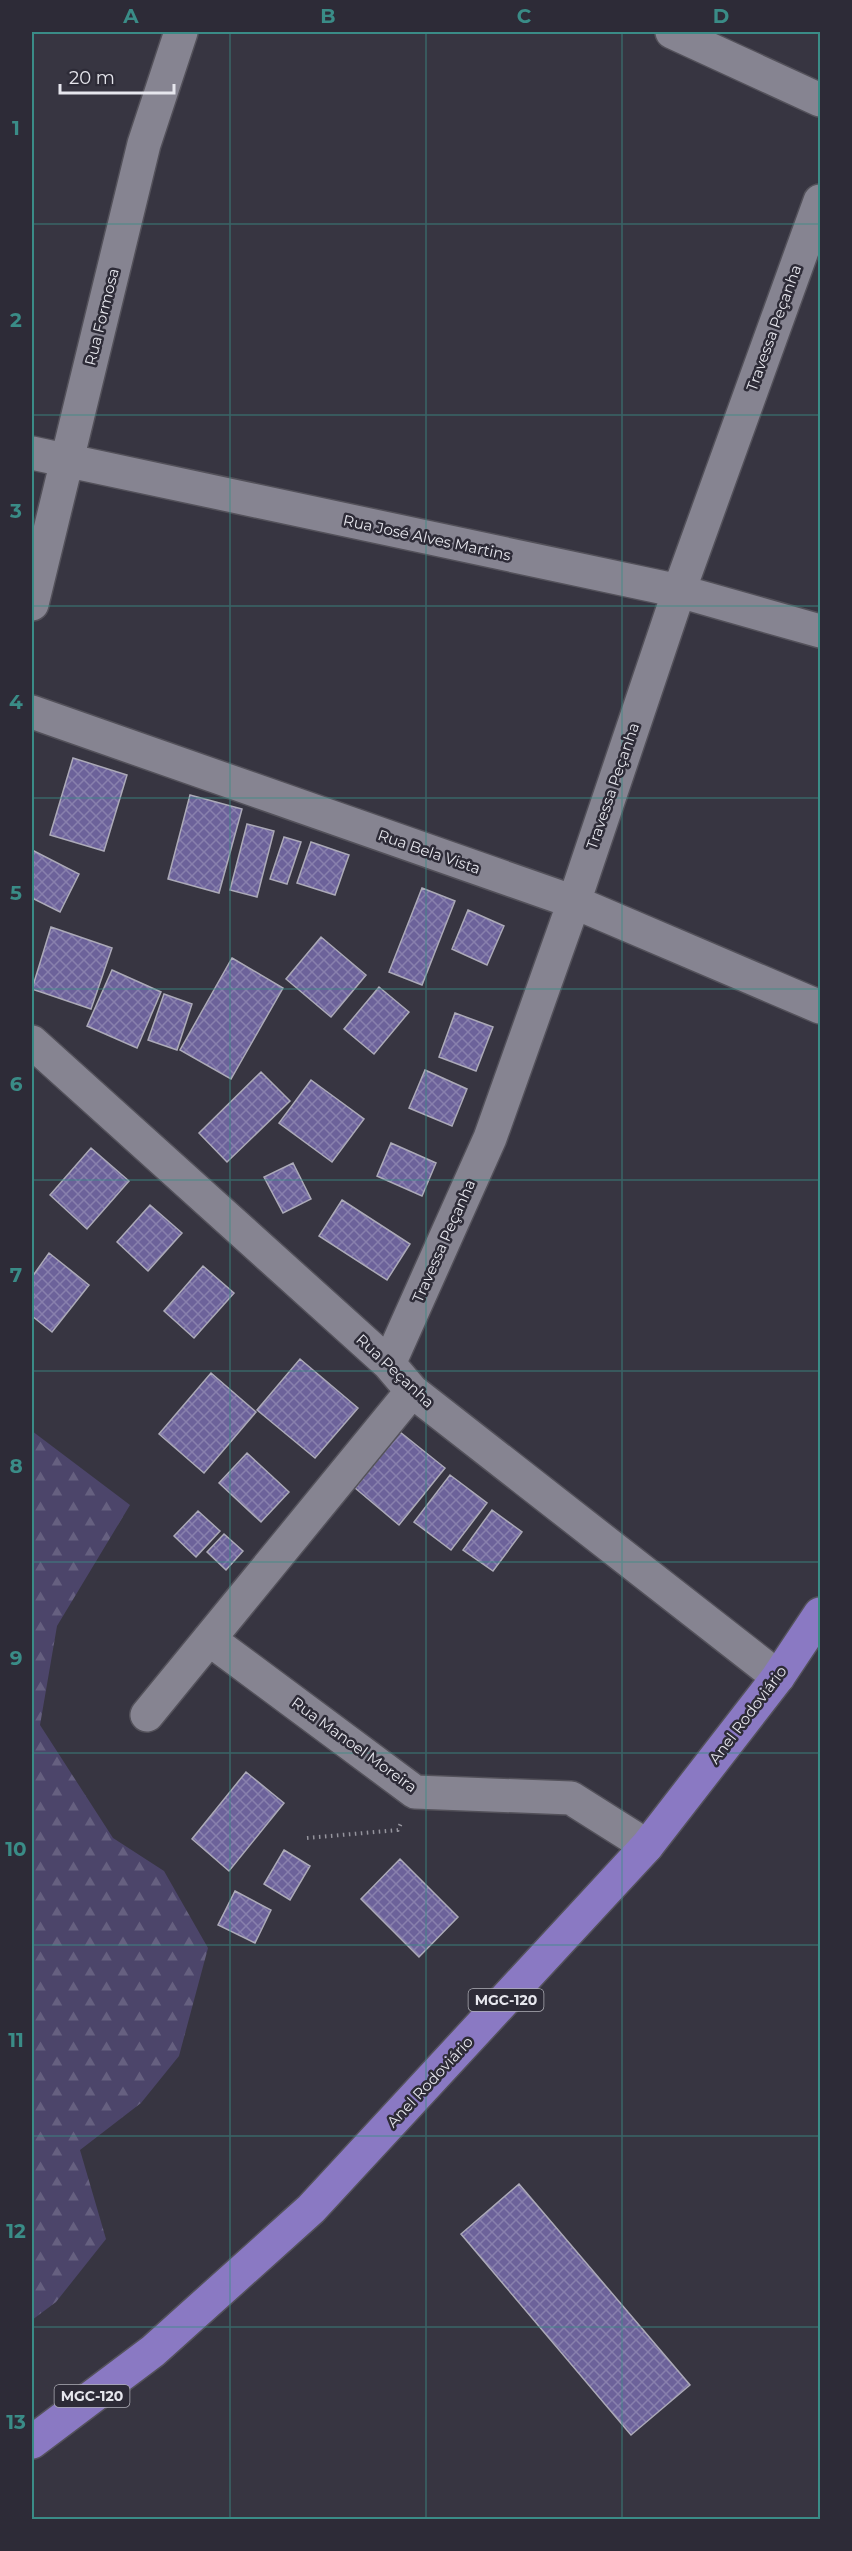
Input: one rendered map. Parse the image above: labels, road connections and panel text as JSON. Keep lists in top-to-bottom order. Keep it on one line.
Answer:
{"streets":{"main road":["Anel Rodoviário","MGC-120"],"street":["Rua Formosa","Travessa Peçanha","Rua José Alves Martins","Rua Bela Vista","Rua Peçanha","Rua Manoel Moreira"]},"crossings":[["Rua Formosa","Rua José Alves Martins"],["Travessa Peçanha","Rua José Alves Martins"],["Travessa Peçanha","Rua Bela Vista"],["Travessa Peçanha","Rua Peçanha"],["Rua Peçanha","Anel Rodoviário"],["Anel Rodoviário","Rua Manoel Moreira"]],"scale_bar":"20 m","grid":{"columns":["A","B","C","D"],"rows":["1","2","3","4","5","6","7","8","9","10","11","12","13"]}}
